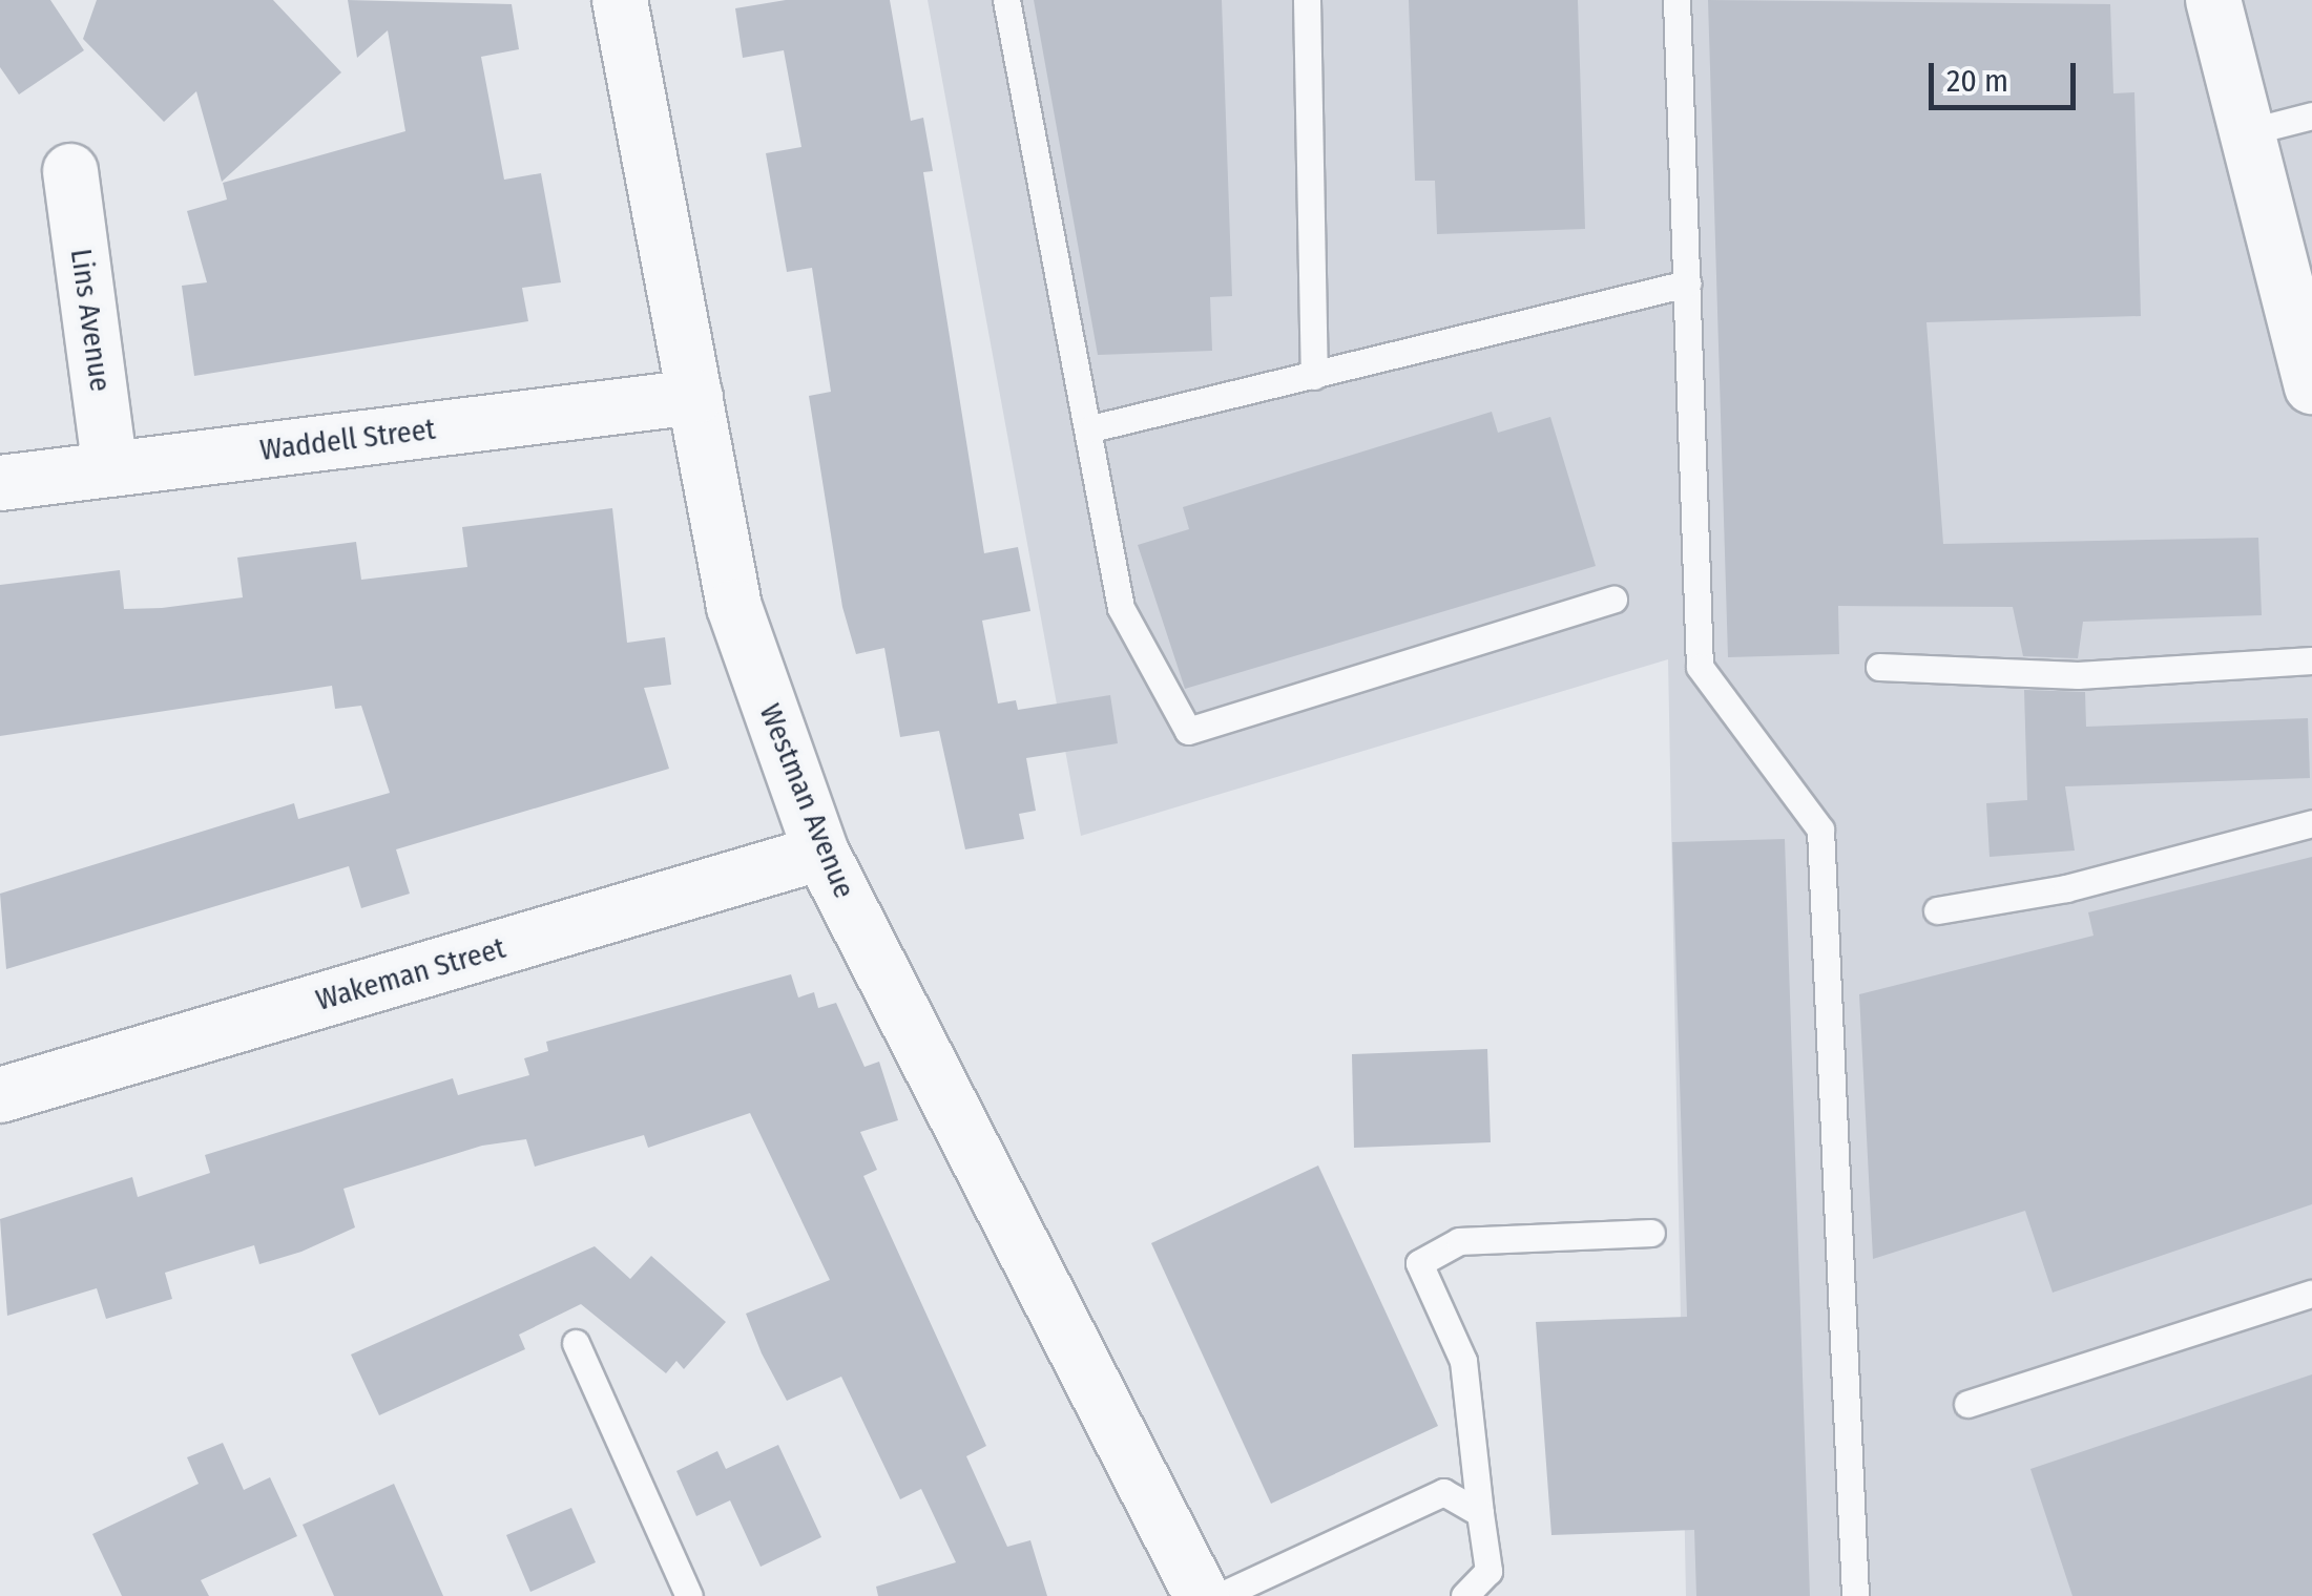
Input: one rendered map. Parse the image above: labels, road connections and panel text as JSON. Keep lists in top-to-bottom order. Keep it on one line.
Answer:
{"streets":{"street":["Lins Avenue","Waddell Street","Westman Avenue","Wakeman Street"]},"crossings":[["Lins Avenue","Waddell Street"],["Waddell Street","Westman Avenue"],["Westman Avenue","Wakeman Street"]],"scale_bar":"20 m"}
